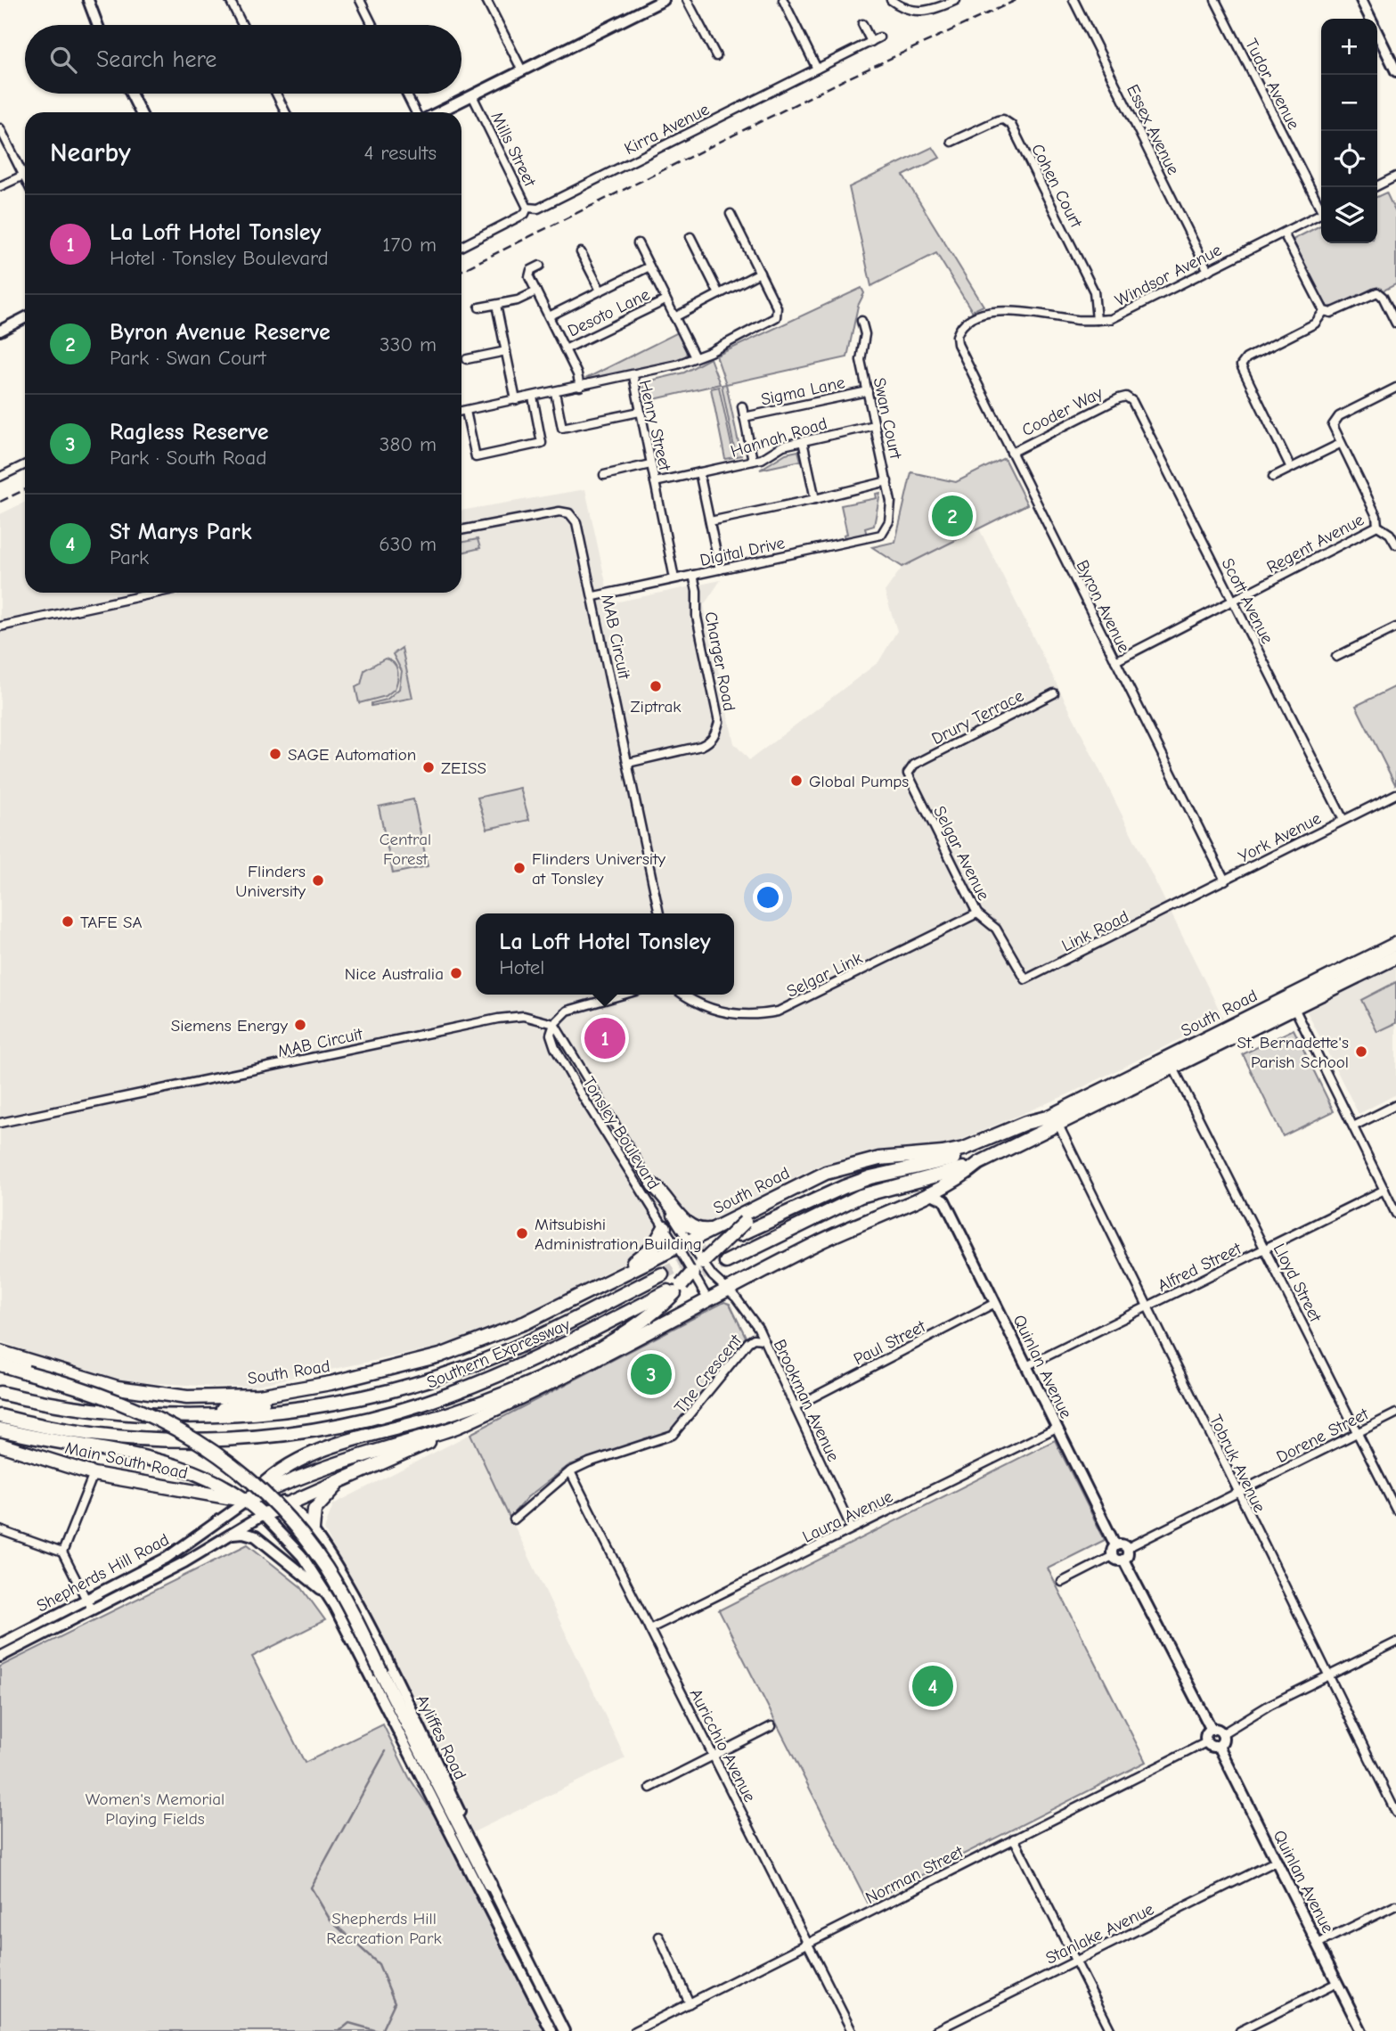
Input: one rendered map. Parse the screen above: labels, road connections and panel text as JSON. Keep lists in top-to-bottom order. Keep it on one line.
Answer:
{"streets":{"highway":["South Road","Southern Expressway","Main South Road","Ayliffes Road"],"main road":["Quinlan Avenue","Shepherds Hill Road"],"street":["Tudor Avenue","Kirra Avenue","Essex Avenue","Mills Street","Cohen Court","Windsor Avenue","Desoto Lane","Sigma Lane","Cooder Way","Swan Court","Henry Street","Hannah Road","Regent Avenue","Digital Drive","Scott Avenue","Byron Avenue","MAB Circuit","Charger Road","Drury Terrace","York Avenue","Selgar Avenue","Link Road","Selgar Link","Tonsley Boulevard","Alfred Street","Lloyd Street","Paul Street","The Crescent","Brookman Avenue","Dorene Street","Tobruk Avenue","Laura Avenue","Auricchio Avenue","Norman Street","Stanlake Avenue"]},"crossings":[["Kirra Avenue","Mills Street"],["Essex Avenue","Windsor Avenue"],["Cohen Court","Windsor Avenue"],["Windsor Avenue","Byron Avenue"],["Sigma Lane","Swan Court"],["Cooder Way","Scott Avenue"],["Cooder Way","Byron Avenue"],["Swan Court","Hannah Road"],["Swan Court","Digital Drive"],["Henry Street","Hannah Road"],["Henry Street","Digital Drive"],["Regent Avenue","Scott Avenue"],["Regent Avenue","Byron Avenue"],["Digital Drive","MAB Circuit"],["Digital Drive","Charger Road"],["Scott Avenue","York Avenue"],["Byron Avenue","York Avenue"],["MAB Circuit","Charger Road"],["MAB Circuit","Tonsley Boulevard"],["Drury Terrace","Selgar Avenue"],["York Avenue","Link Road"],["Selgar Avenue","Link Road"],["Selgar Avenue","Selgar Link"],["South Road","Tonsley Boulevard"],["South Road","Lloyd Street"],["South Road","Brookman Avenue"],["South Road","Main South Road"],["South Road","Tobruk Avenue"],["South Road","Shepherds Hill Road"],["South Road","Ayliffes Road"],["Tonsley Boulevard","Brookman Avenue"],["Alfred Street","Lloyd Street"],["Alfred Street","Quinlan Avenue"],["Alfred Street","Tobruk Avenue"],["Lloyd Street","Dorene Street"],["Paul Street","Quinlan Avenue"],["Paul Street","Brookman Avenue"],["Quinlan Avenue","Laura Avenue"],["Quinlan Avenue","Norman Street"],["Quinlan Avenue","Stanlake Avenue"],["The Crescent","Brookman Avenue"],["The Crescent","Auricchio Avenue"],["Brookman Avenue","Laura Avenue"],["Dorene Street","Tobruk Avenue"],["Main South Road","Shepherds Hill Road"],["Main South Road","Ayliffes Road"],["Laura Avenue","Auricchio Avenue"],["Shepherds Hill Road","Ayliffes Road"],["Auricchio Avenue","Norman Street"]],"parks":["Central Forest","Women's Memorial Playing Fields","Shepherds Hill Recreation Park"],"places":["Ziptrak","SAGE Automation","ZEISS","Global Pumps","Flinders University at Tonsley","Flinders University","TAFE SA","Nice Australia","Siemens Energy","St. Bernadette's Parish School","Mitsubishi Administration Building"],"page":{"map_buttons":["+","−"],"search":"Search here","heading":["Nearby","4 results"],"list":[{"mark":"1","name":"La Loft Hotel Tonsley","note":"Hotel · Tonsley Boulevard","value":"170 m"},{"mark":"2","name":"Byron Avenue Reserve","note":"Park · Swan Court","value":"330 m"},{"mark":"3","name":"Ragless Reserve","note":"Park · South Road","value":"380 m"},{"mark":"4","name":"St Marys Park","note":"Park","value":"630 m"}],"pins":["2","1","3","4"],"popup":["La Loft Hotel Tonsley","Hotel"]}}
